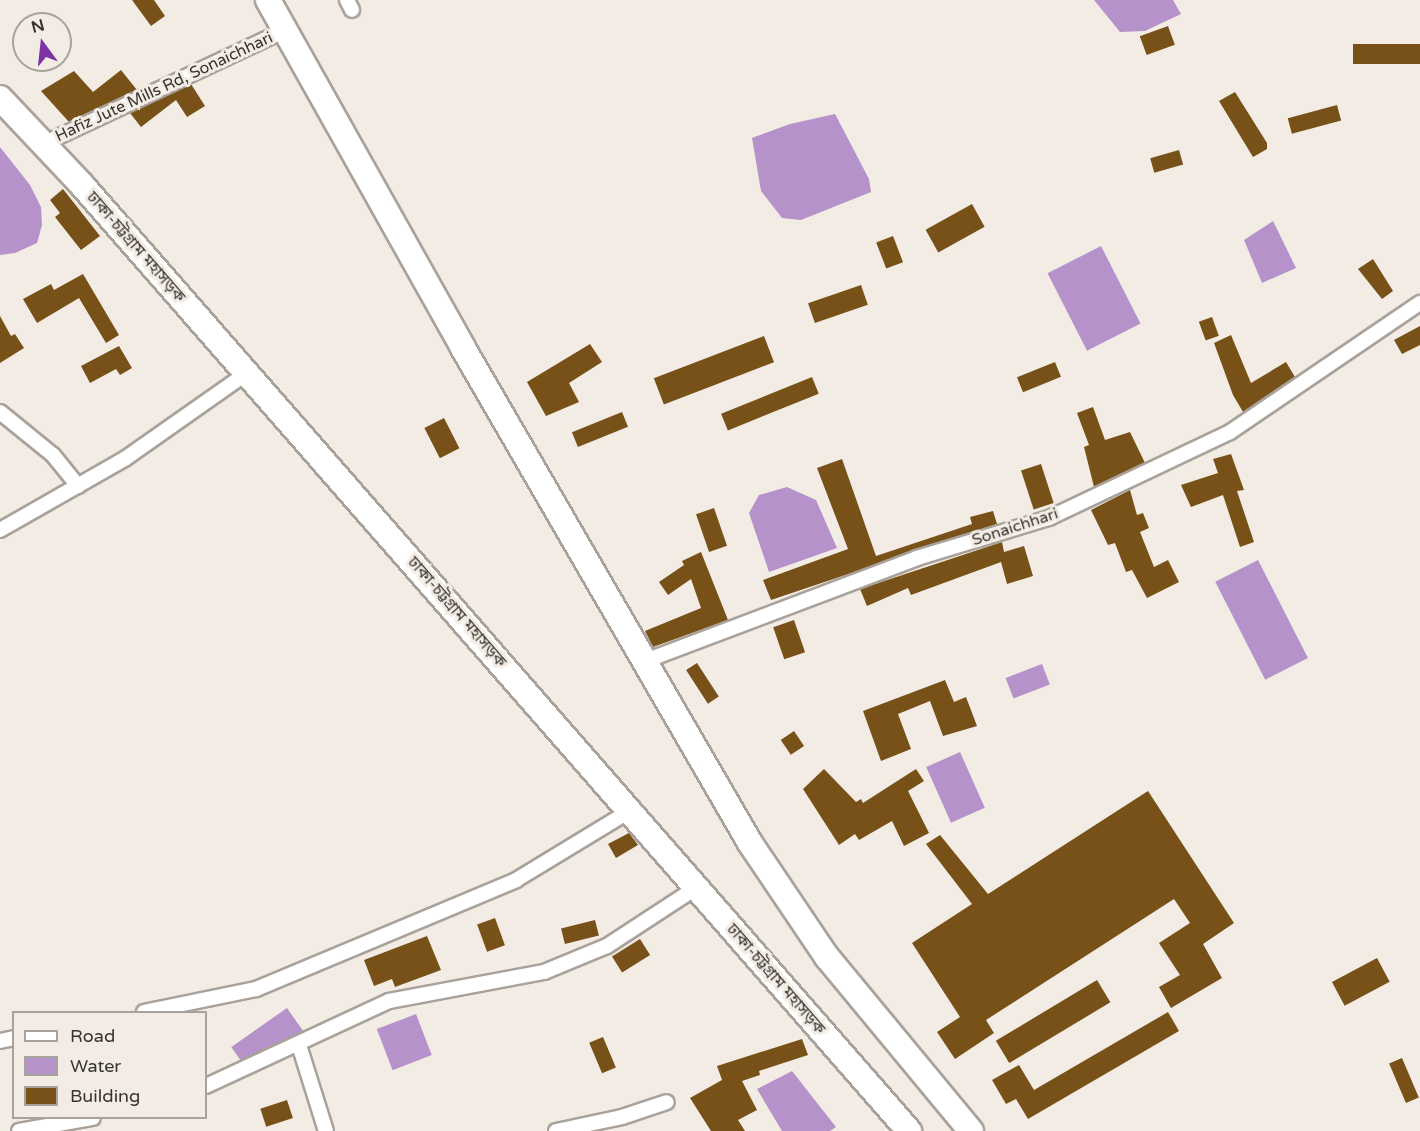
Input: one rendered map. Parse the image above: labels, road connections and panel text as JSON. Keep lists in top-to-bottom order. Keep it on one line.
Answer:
{"streets":{"highway":["ঢাকা-চট্টগ্রাম মহাসড়ক"],"street":["Hafiz Jute Mills Rd, Sonaichhari","Sonaichhari"]},"crossings":[["Hafiz Jute Mills Rd, Sonaichhari","ঢাকা-চট্টগ্রাম মহাসড়ক"]],"legend":["Road","Water","Building"],"north":"top"}
